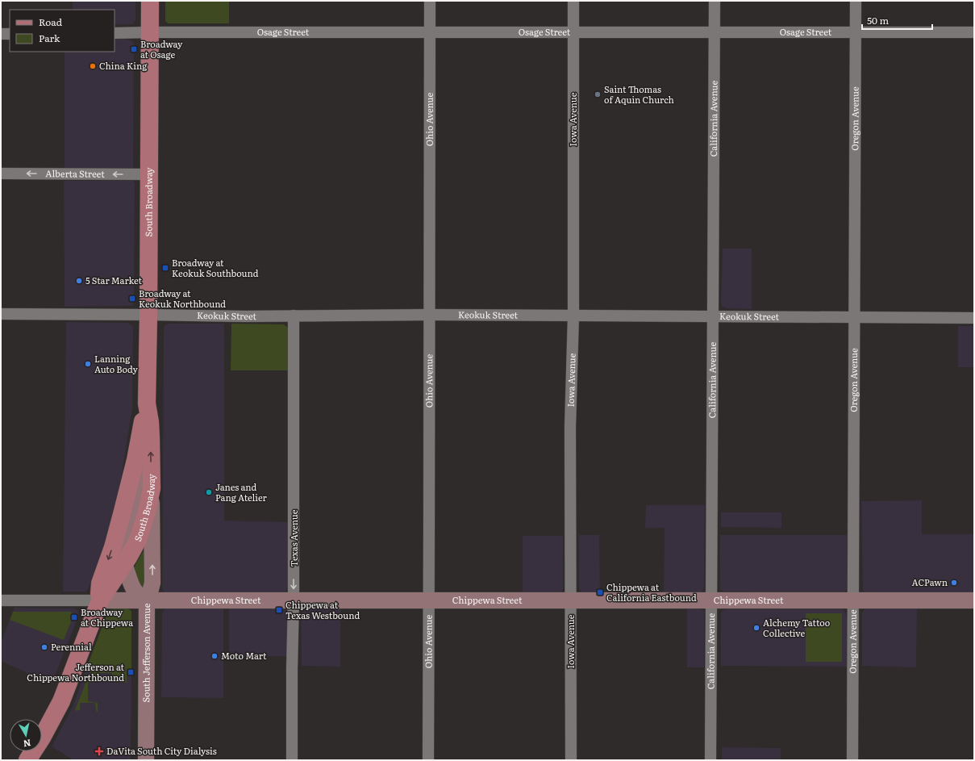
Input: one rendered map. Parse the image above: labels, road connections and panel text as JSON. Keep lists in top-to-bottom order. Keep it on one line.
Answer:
{"streets":{"main road":["South Broadway","Chippewa Street","South Jefferson Avenue"],"street":["Osage Street","Ohio Avenue","Iowa Avenue","California Avenue","Oregon Avenue","Alberta Street","Keokuk Street","Texas Avenue"]},"crossings":[["Osage Street","Ohio Avenue"],["Osage Street","Iowa Avenue"],["Osage Street","California Avenue"],["Osage Street","Oregon Avenue"],["Osage Street","South Broadway"],["Ohio Avenue","Keokuk Street"],["Ohio Avenue","Chippewa Street"],["Iowa Avenue","Keokuk Street"],["Iowa Avenue","Chippewa Street"],["California Avenue","Keokuk Street"],["California Avenue","Chippewa Street"],["Oregon Avenue","Keokuk Street"],["Oregon Avenue","Chippewa Street"],["Alberta Street","South Broadway"],["South Broadway","Keokuk Street"],["South Broadway","Chippewa Street"],["South Broadway","South Jefferson Avenue"],["Keokuk Street","Texas Avenue"],["Texas Avenue","Chippewa Street"],["Chippewa Street","South Jefferson Avenue"]],"one_way":["Alberta Street","Texas Avenue"],"places":{"transit":["Broadway at Osage","Broadway at Keokuk Southbound","Broadway at Keokuk Northbound","Chippewa at California Eastbound","Chippewa at Texas Westbound","Broadway at Chippewa","Jefferson at Chippewa Northbound"],"other":["China King","Saint Thomas of Aquin Church","5 Star Market","Lanning Auto Body","Janes and Pang Atelier","ACPawn","Alchemy Tattoo Collective","Perennial","Moto Mart"],"health":["DaVita South City Dialysis"]},"legend":["Road","Park"],"scale_bar":"50 m","north":"bottom"}
